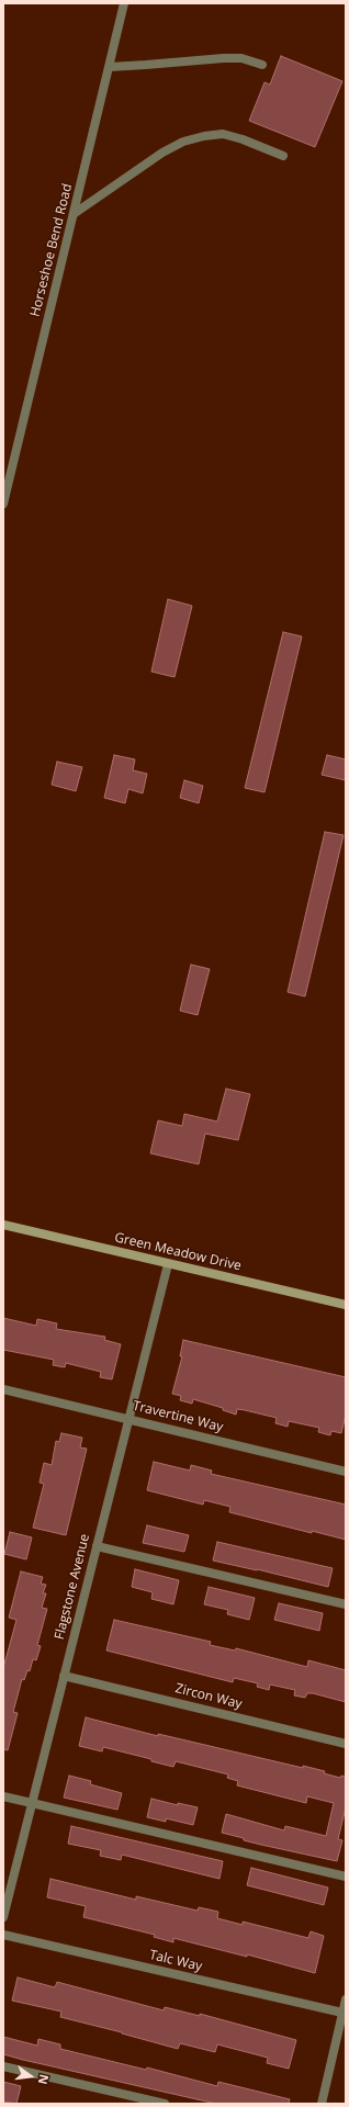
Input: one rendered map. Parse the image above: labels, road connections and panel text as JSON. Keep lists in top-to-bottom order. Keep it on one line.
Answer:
{"streets":{"main road":["Green Meadow Drive"],"street":["Horseshoe Bend Road","Travertine Way","Flagstone Avenue","Zircon Way","Talc Way"]},"crossings":[["Green Meadow Drive","Flagstone Avenue"],["Travertine Way","Flagstone Avenue"],["Flagstone Avenue","Zircon Way"]],"north":"right"}
